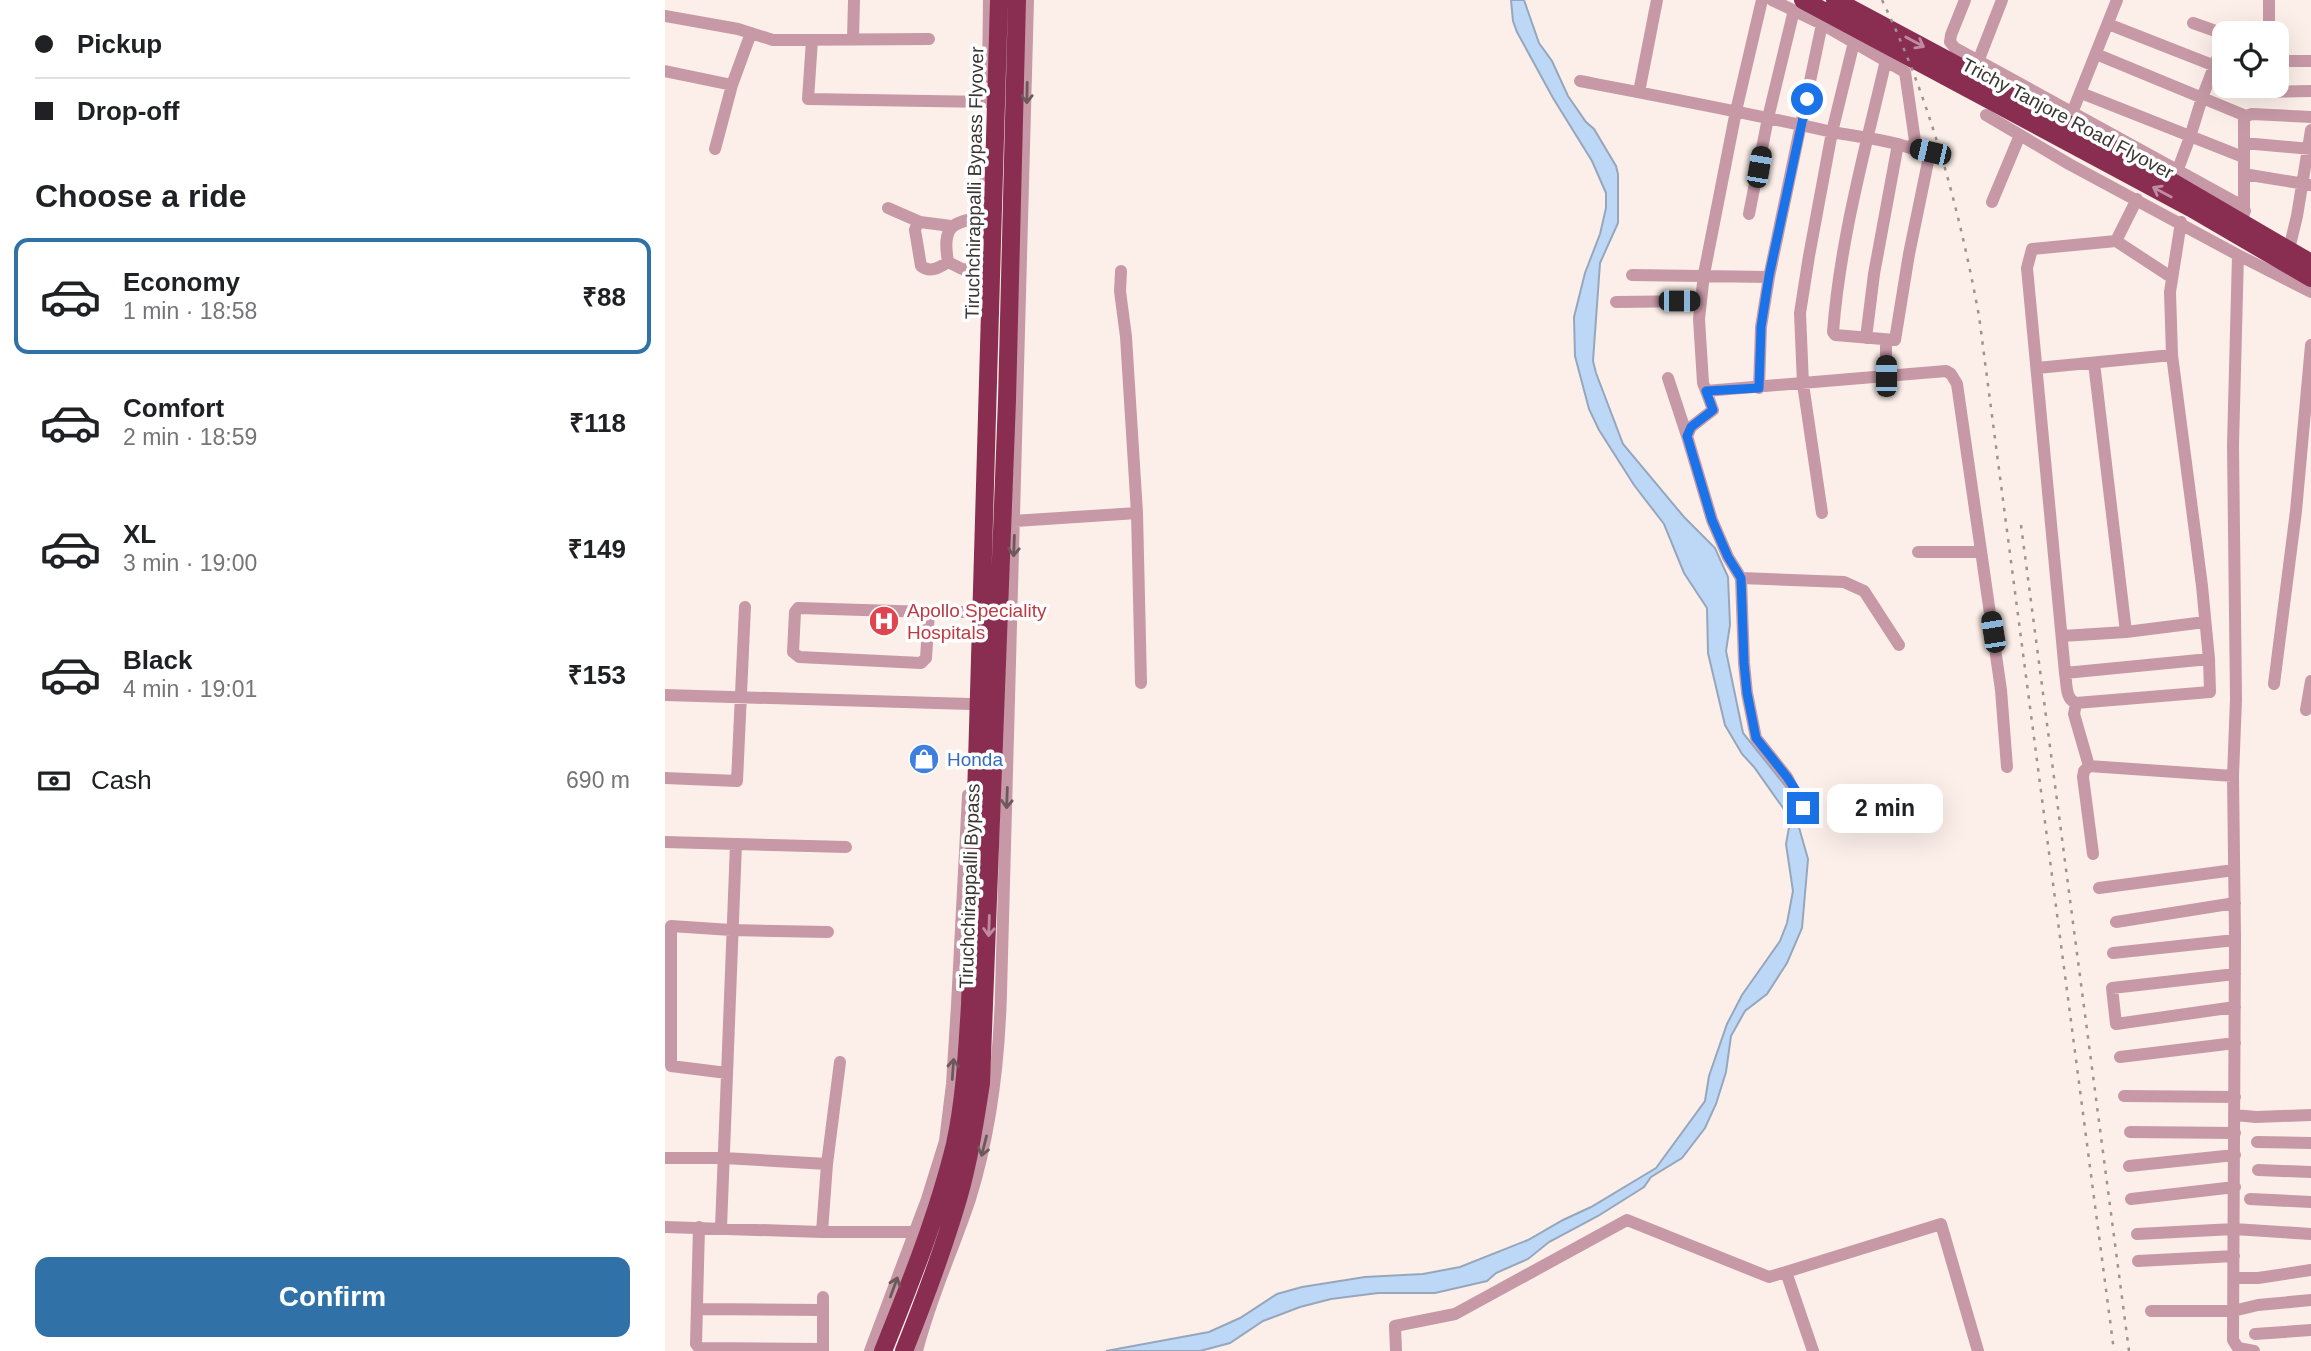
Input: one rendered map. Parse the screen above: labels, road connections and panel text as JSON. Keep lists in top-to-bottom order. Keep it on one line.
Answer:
{"streets":{"highway":["Trichy Tanjore Road Flyover","Tiruchchirappalli Bypass Flyover","Tiruchchirappalli Bypass"]},"crossings":[["Tiruchchirappalli Bypass Flyover","Tiruchchirappalli Bypass"]],"places":{"hospital":["Apollo Speciality Hospitals"],"shop":["Honda"]},"page":{"banner":["Pickup","Drop-off"],"heading":"Choose a ride","list":[{"name":"Economy","note":"1 min · 18:58","value":"₹88"},{"name":"Comfort","note":"2 min · 18:59","value":"₹118"},{"name":"XL","note":"3 min · 19:00","value":"₹149"},{"name":"Black","note":"4 min · 19:01","value":"₹153"}],"pay":["Cash","690 m"],"bubble":"2 min","buttons":"Confirm"}}
